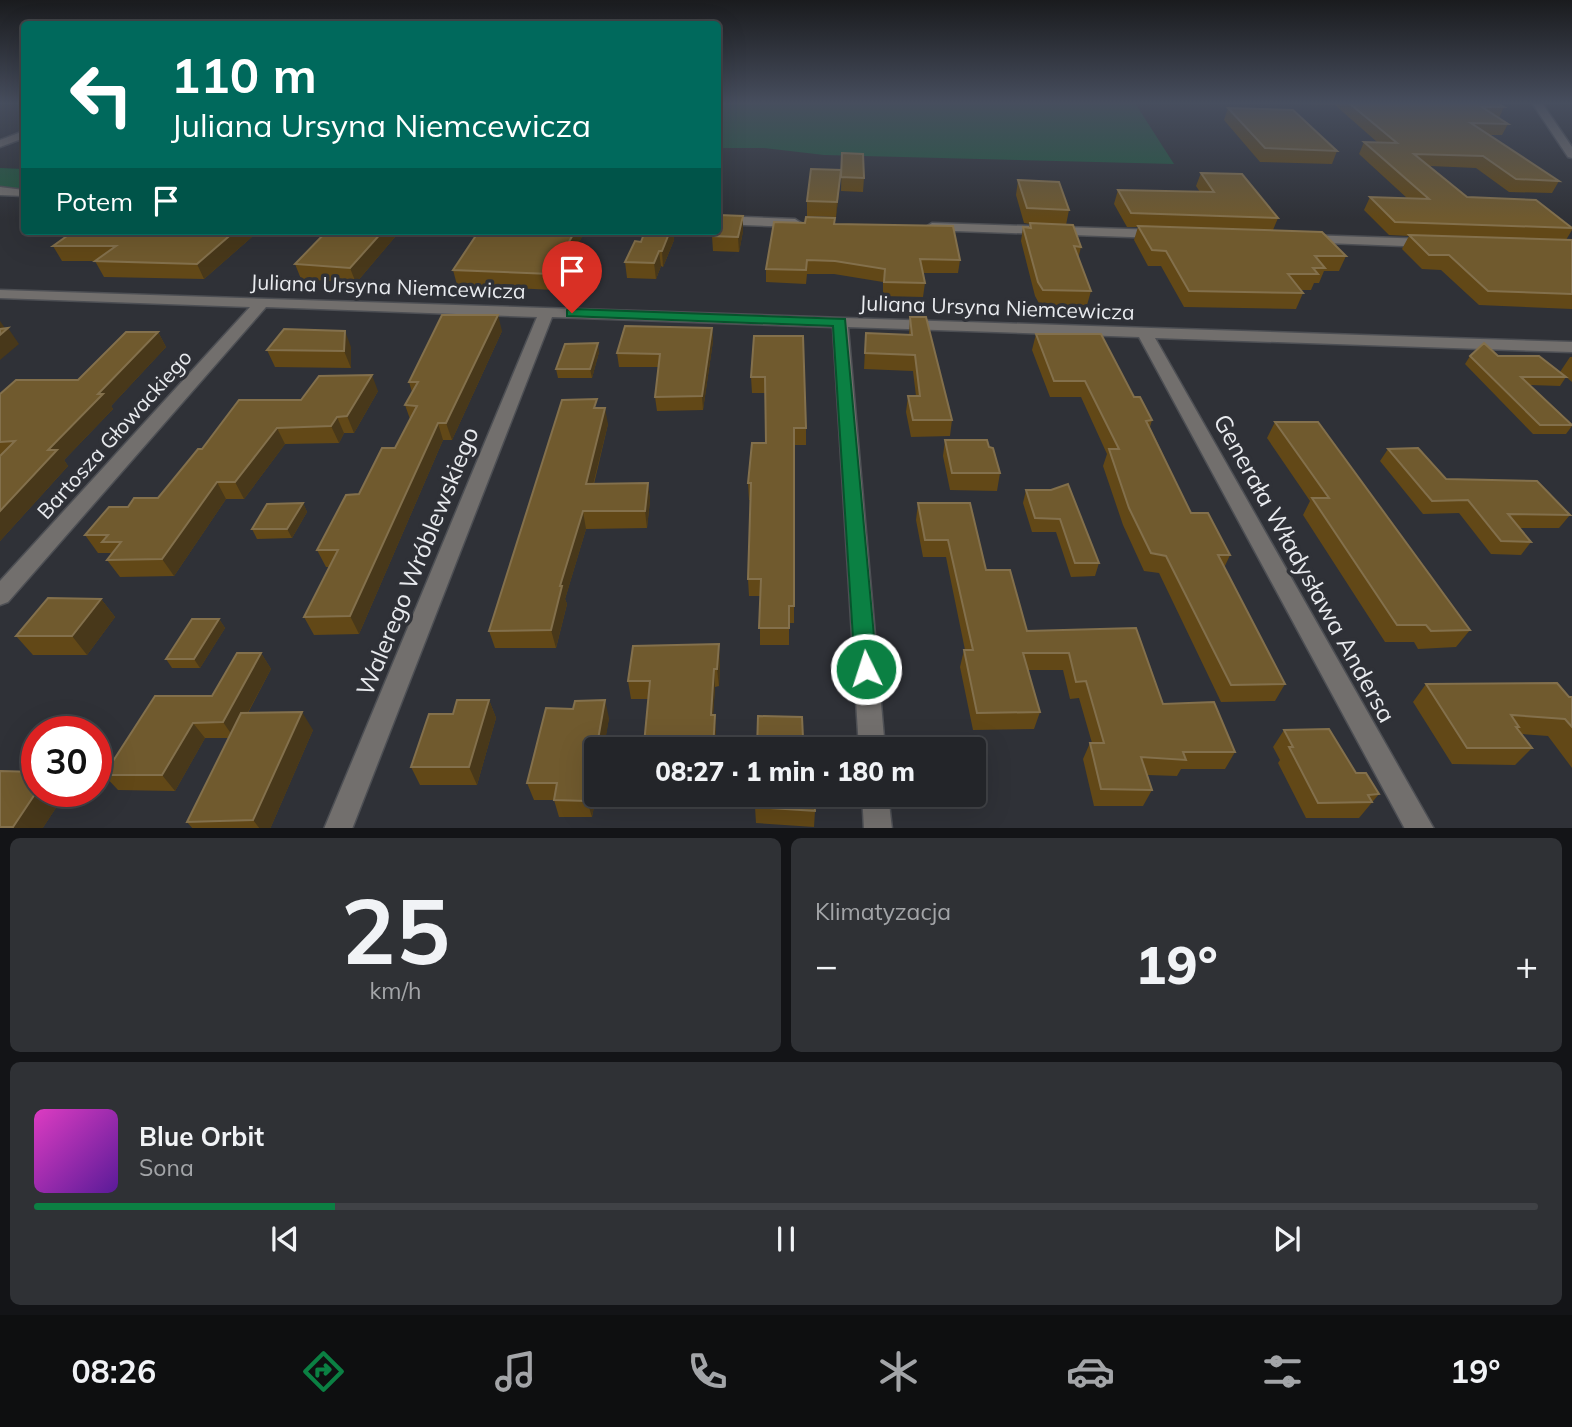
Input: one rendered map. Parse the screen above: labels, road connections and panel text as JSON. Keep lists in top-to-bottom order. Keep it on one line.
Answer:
{"streets":{"street":["Juliana Ursyna Niemcewicza","Bartosza Głowackiego","Walerego Wróblewskiego","Generała Władysława Andersa"]},"crossings":[["Juliana Ursyna Niemcewicza","Bartosza Głowackiego"],["Juliana Ursyna Niemcewicza","Walerego Wróblewskiego"],["Juliana Ursyna Niemcewicza","Generała Władysława Andersa"]],"page":{"turn":["110 m","Juliana Ursyna Niemcewicza"],"then":"Potem","limit":"30","trip":"08:27 · 1 min · 180 m","tile":[["25","km/h"],"Klimatyzacja"],"heat":["−","19°","+"],"song":["Blue Orbit","Sona"],"tabs":["08:26","19°"]}}
